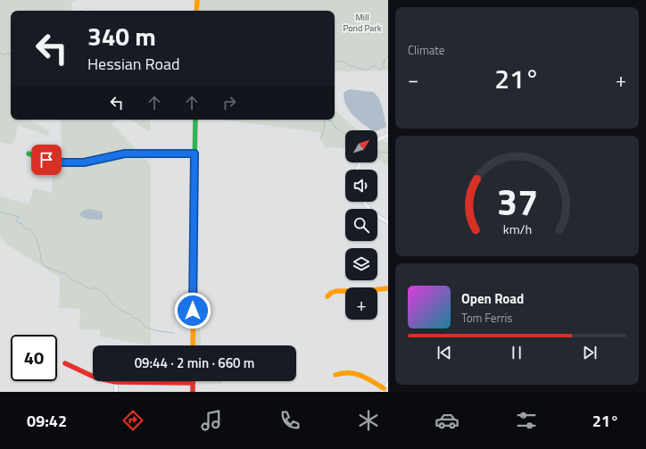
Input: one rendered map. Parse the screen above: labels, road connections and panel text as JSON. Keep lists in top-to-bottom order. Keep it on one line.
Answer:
{"parks":["Mill Pond Park"],"north":"top right","page":{"tile":"Climate","turn":["340 m","Hessian Road"],"heat":["−","21°","+"],"map_buttons":"+","song":["Open Road","Tom Ferris"],"limit":"40","trip":"09:44 · 2 min · 660 m","tabs":["09:42","21°"],"gauge":["37","km/h"]}}
